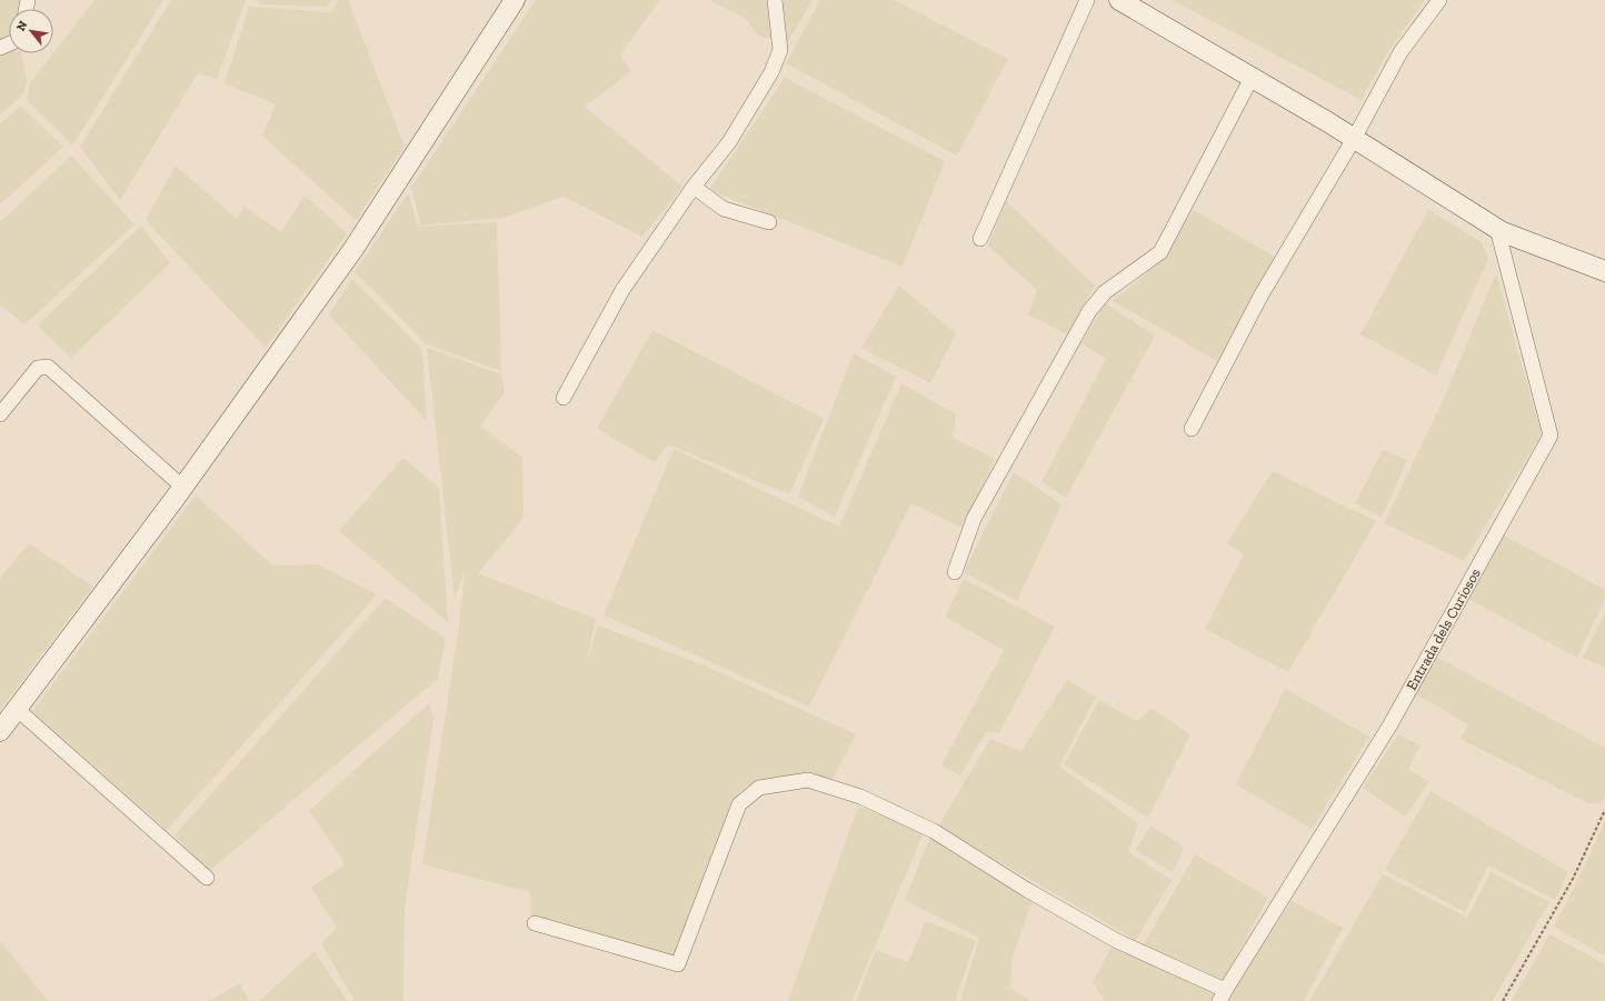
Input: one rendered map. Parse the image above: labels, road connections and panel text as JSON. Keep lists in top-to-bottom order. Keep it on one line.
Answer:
{"streets":{"street":["Entrada dels Curiosos"]},"north":"top left"}
